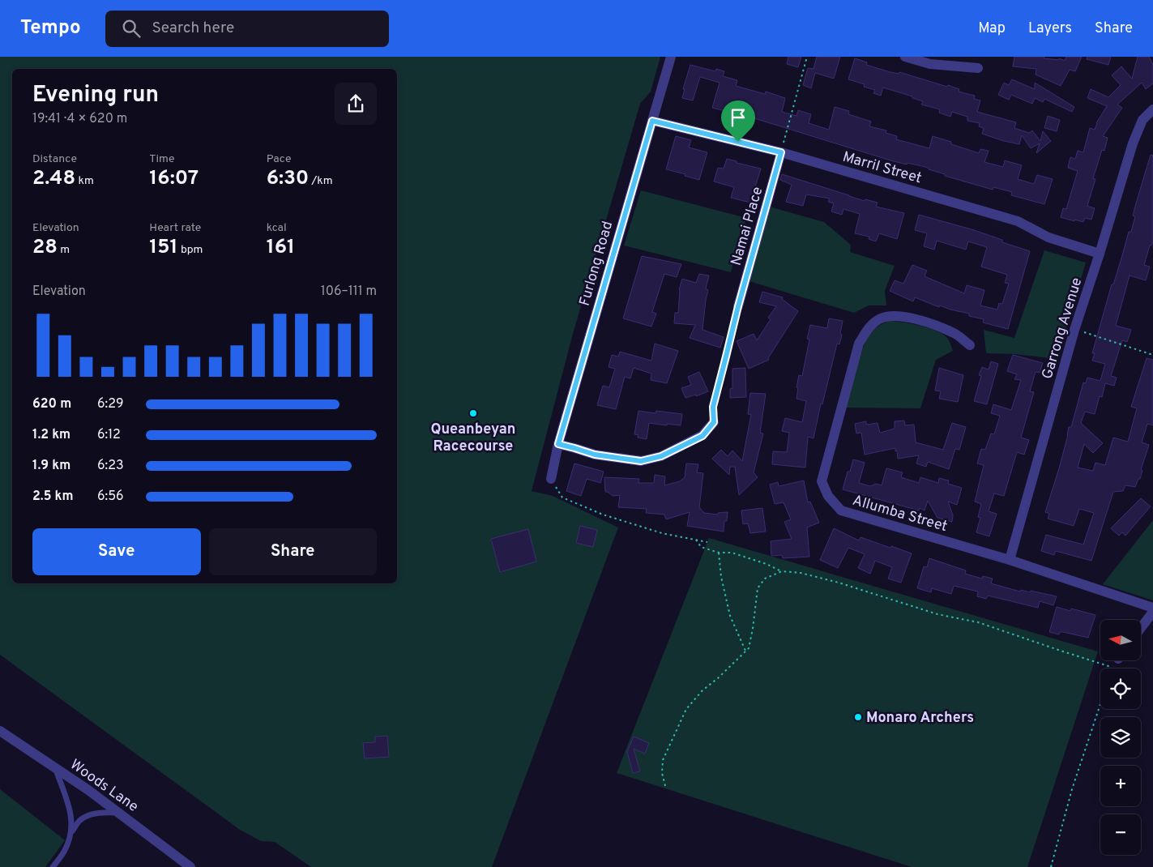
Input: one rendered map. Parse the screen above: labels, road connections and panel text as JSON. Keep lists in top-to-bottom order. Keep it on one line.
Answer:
{"streets":{"street":["Marril Street","Namai Place","Furlong Road","Garrong Avenue","Allumba Street","Woods Lane"]},"crossings":[["Marril Street","Namai Place"],["Marril Street","Furlong Road"],["Marril Street","Garrong Avenue"],["Garrong Avenue","Allumba Street"]],"places":["Queanbeyan Racecourse","Monaro Archers"],"north":"left","page":{"header":"Tempo","search":"Search here","nav":["Map","Layers","Share"],"heading":["Evening run","19:41 · 4 × 620 m"],"stats":[["Distance","2.48 km"],["Time","16:07"],["Pace","6:30 /km"],["Elevation","28 m"],["Heart rate","151 bpm"],["kcal","161"]],"chart":["Elevation","106–111 m"],"list":[{"name":"620 m","note":"6:29"},{"name":"1.2 km","note":"6:12"},{"name":"1.9 km","note":"6:23"},{"name":"2.5 km","note":"6:56"}],"buttons":["Save","Share"],"map_buttons":["+","−"]}}
